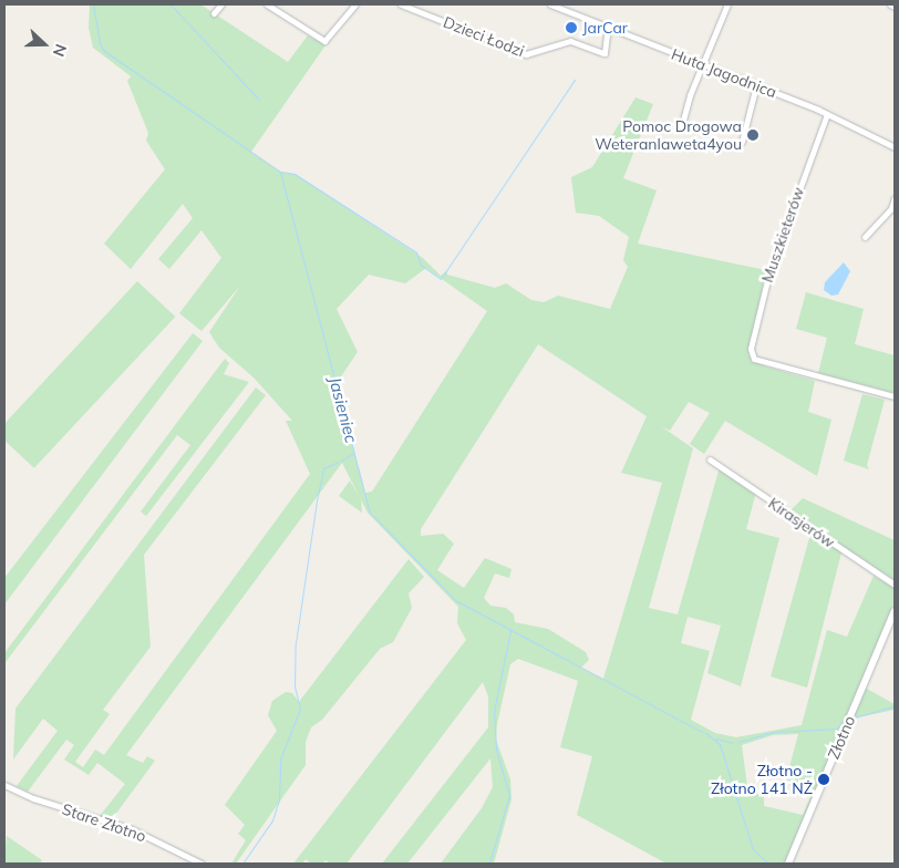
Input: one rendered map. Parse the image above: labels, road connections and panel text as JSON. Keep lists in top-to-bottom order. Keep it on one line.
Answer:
{"streets":{"street":["Dzieci Łodzi","Huta Jagodnica","Muszkieterów","Kirasjerów","Złotno","Stare Złotno"]},"crossings":[["Dzieci Łodzi","Huta Jagodnica"],["Huta Jagodnica","Muszkieterów"]],"water":["Jasieniec"],"places":["JarCar","Pomoc Drogowa Weteranlaweta4you","Złotno - Złotno 141 NŻ"],"north":"right"}
